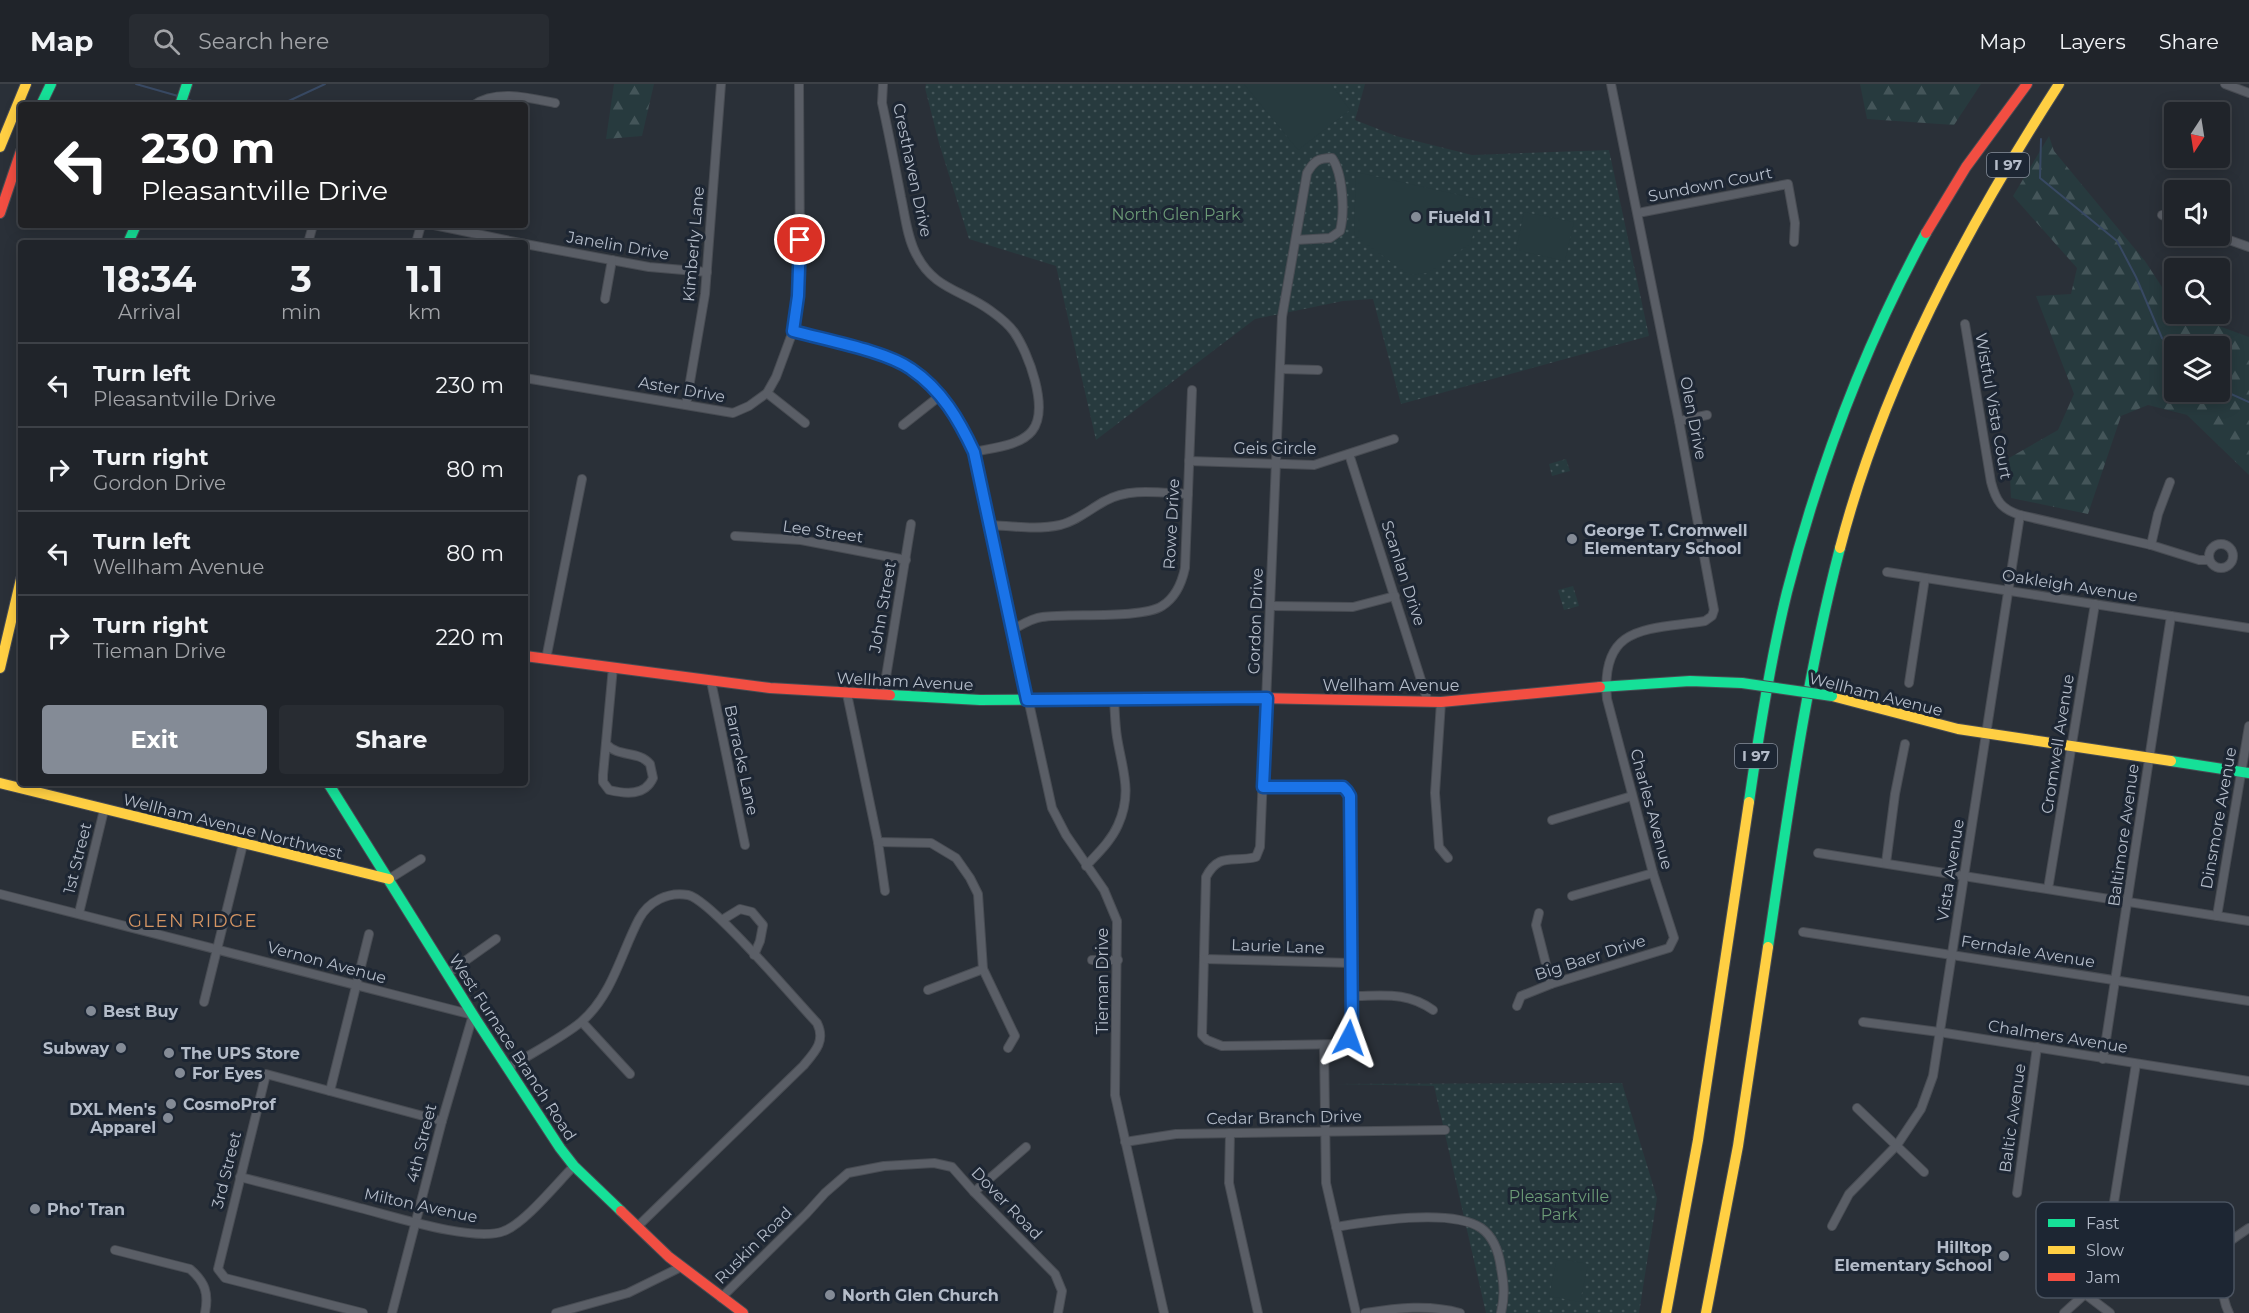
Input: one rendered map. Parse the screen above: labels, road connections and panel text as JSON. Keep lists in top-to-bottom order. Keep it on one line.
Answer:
{"streets":{"main road":["I 97","Wellham Avenue","Wellham Avenue Northwest","West Furnace Branch Road"],"street":["Cresthaven Drive","Sundown Court","Kimberly Lane","Janelin Drive","Aster Drive","Wistful Vista Court","Olen Drive","Geis Circle","Rowe Drive","Lee Street","Scanlan Drive","Oakleigh Avenue","John Street","Gordon Drive","Cromwell Avenue","Barracks Lane","Charles Avenue","Dinsmore Avenue","Baltimore Avenue","1st Street","Vista Avenue","Laurie Lane","Ferndale Avenue","Big Baer Drive","Vernon Avenue","Tieman Drive","Chalmers Avenue","Cedar Branch Drive","Baltic Avenue","4th Street","3rd Street","Dover Road","Milton Avenue","Ruskin Road"]},"crossings":[["Cresthaven Drive","Tieman Drive"],["Sundown Court","Olen Drive"],["Kimberly Lane","Janelin Drive"],["Kimberly Lane","Aster Drive"],["Aster Drive","Tieman Drive"],["Olen Drive","Wellham Avenue"],["Olen Drive","Charles Avenue"],["Geis Circle","Rowe Drive"],["Geis Circle","Scanlan Drive"],["Geis Circle","Gordon Drive"],["Rowe Drive","Tieman Drive"],["Lee Street","John Street"],["Scanlan Drive","Wellham Avenue"],["Oakleigh Avenue","Cromwell Avenue"],["Oakleigh Avenue","Baltimore Avenue"],["Oakleigh Avenue","Vista Avenue"],["John Street","Wellham Avenue"],["Gordon Drive","Wellham Avenue"],["Gordon Drive","Laurie Lane"],["Wellham Avenue","Cromwell Avenue"],["Wellham Avenue","Barracks Lane"],["Wellham Avenue","Charles Avenue"],["Wellham Avenue","Dinsmore Avenue"],["Wellham Avenue","Baltimore Avenue"],["Wellham Avenue","Vista Avenue"],["Wellham Avenue","Tieman Drive"],["Charles Avenue","Big Baer Drive"],["Wellham Avenue Northwest","1st Street"],["Wellham Avenue Northwest","West Furnace Branch Road"],["Baltimore Avenue","Ferndale Avenue"],["Baltimore Avenue","Chalmers Avenue"],["1st Street","Vernon Avenue"],["Vista Avenue","Ferndale Avenue"],["Vista Avenue","Chalmers Avenue"],["Vernon Avenue","West Furnace Branch Road"],["Vernon Avenue","4th Street"],["Tieman Drive","Cedar Branch Drive"],["Chalmers Avenue","Baltic Avenue"],["West Furnace Branch Road","4th Street"],["West Furnace Branch Road","Milton Avenue"],["West Furnace Branch Road","Ruskin Road"],["4th Street","Milton Avenue"],["3rd Street","Milton Avenue"],["Dover Road","Ruskin Road"]],"districts":["GLEN RIDGE"],"parks":["North Glen Park","Pleasantville Park"],"places":["Fiueld 1","George T. Cromwell Elementary School","Best Buy","Subway","The UPS Store","For Eyes","CosmoProf","DXL Men's Apparel","Pho' Tran","Hilltop Elementary School","North Glen Church"],"legend":["Fast","Slow","Jam"],"north":"bottom","page":{"header":"Map","search":"Search here","nav":["Map","Layers","Share"],"turn":["230 m","Pleasantville Drive"],"eta":["18:34","Arrival","3","min","1.1","km"],"list":[{"name":"Turn left","note":"Pleasantville Drive","value":"230 m"},{"name":"Turn right","note":"Gordon Drive","value":"80 m"},{"name":"Turn left","note":"Wellham Avenue","value":"80 m"},{"name":"Turn right","note":"Tieman Drive","value":"220 m"}],"buttons":["Exit","Share"]}}
